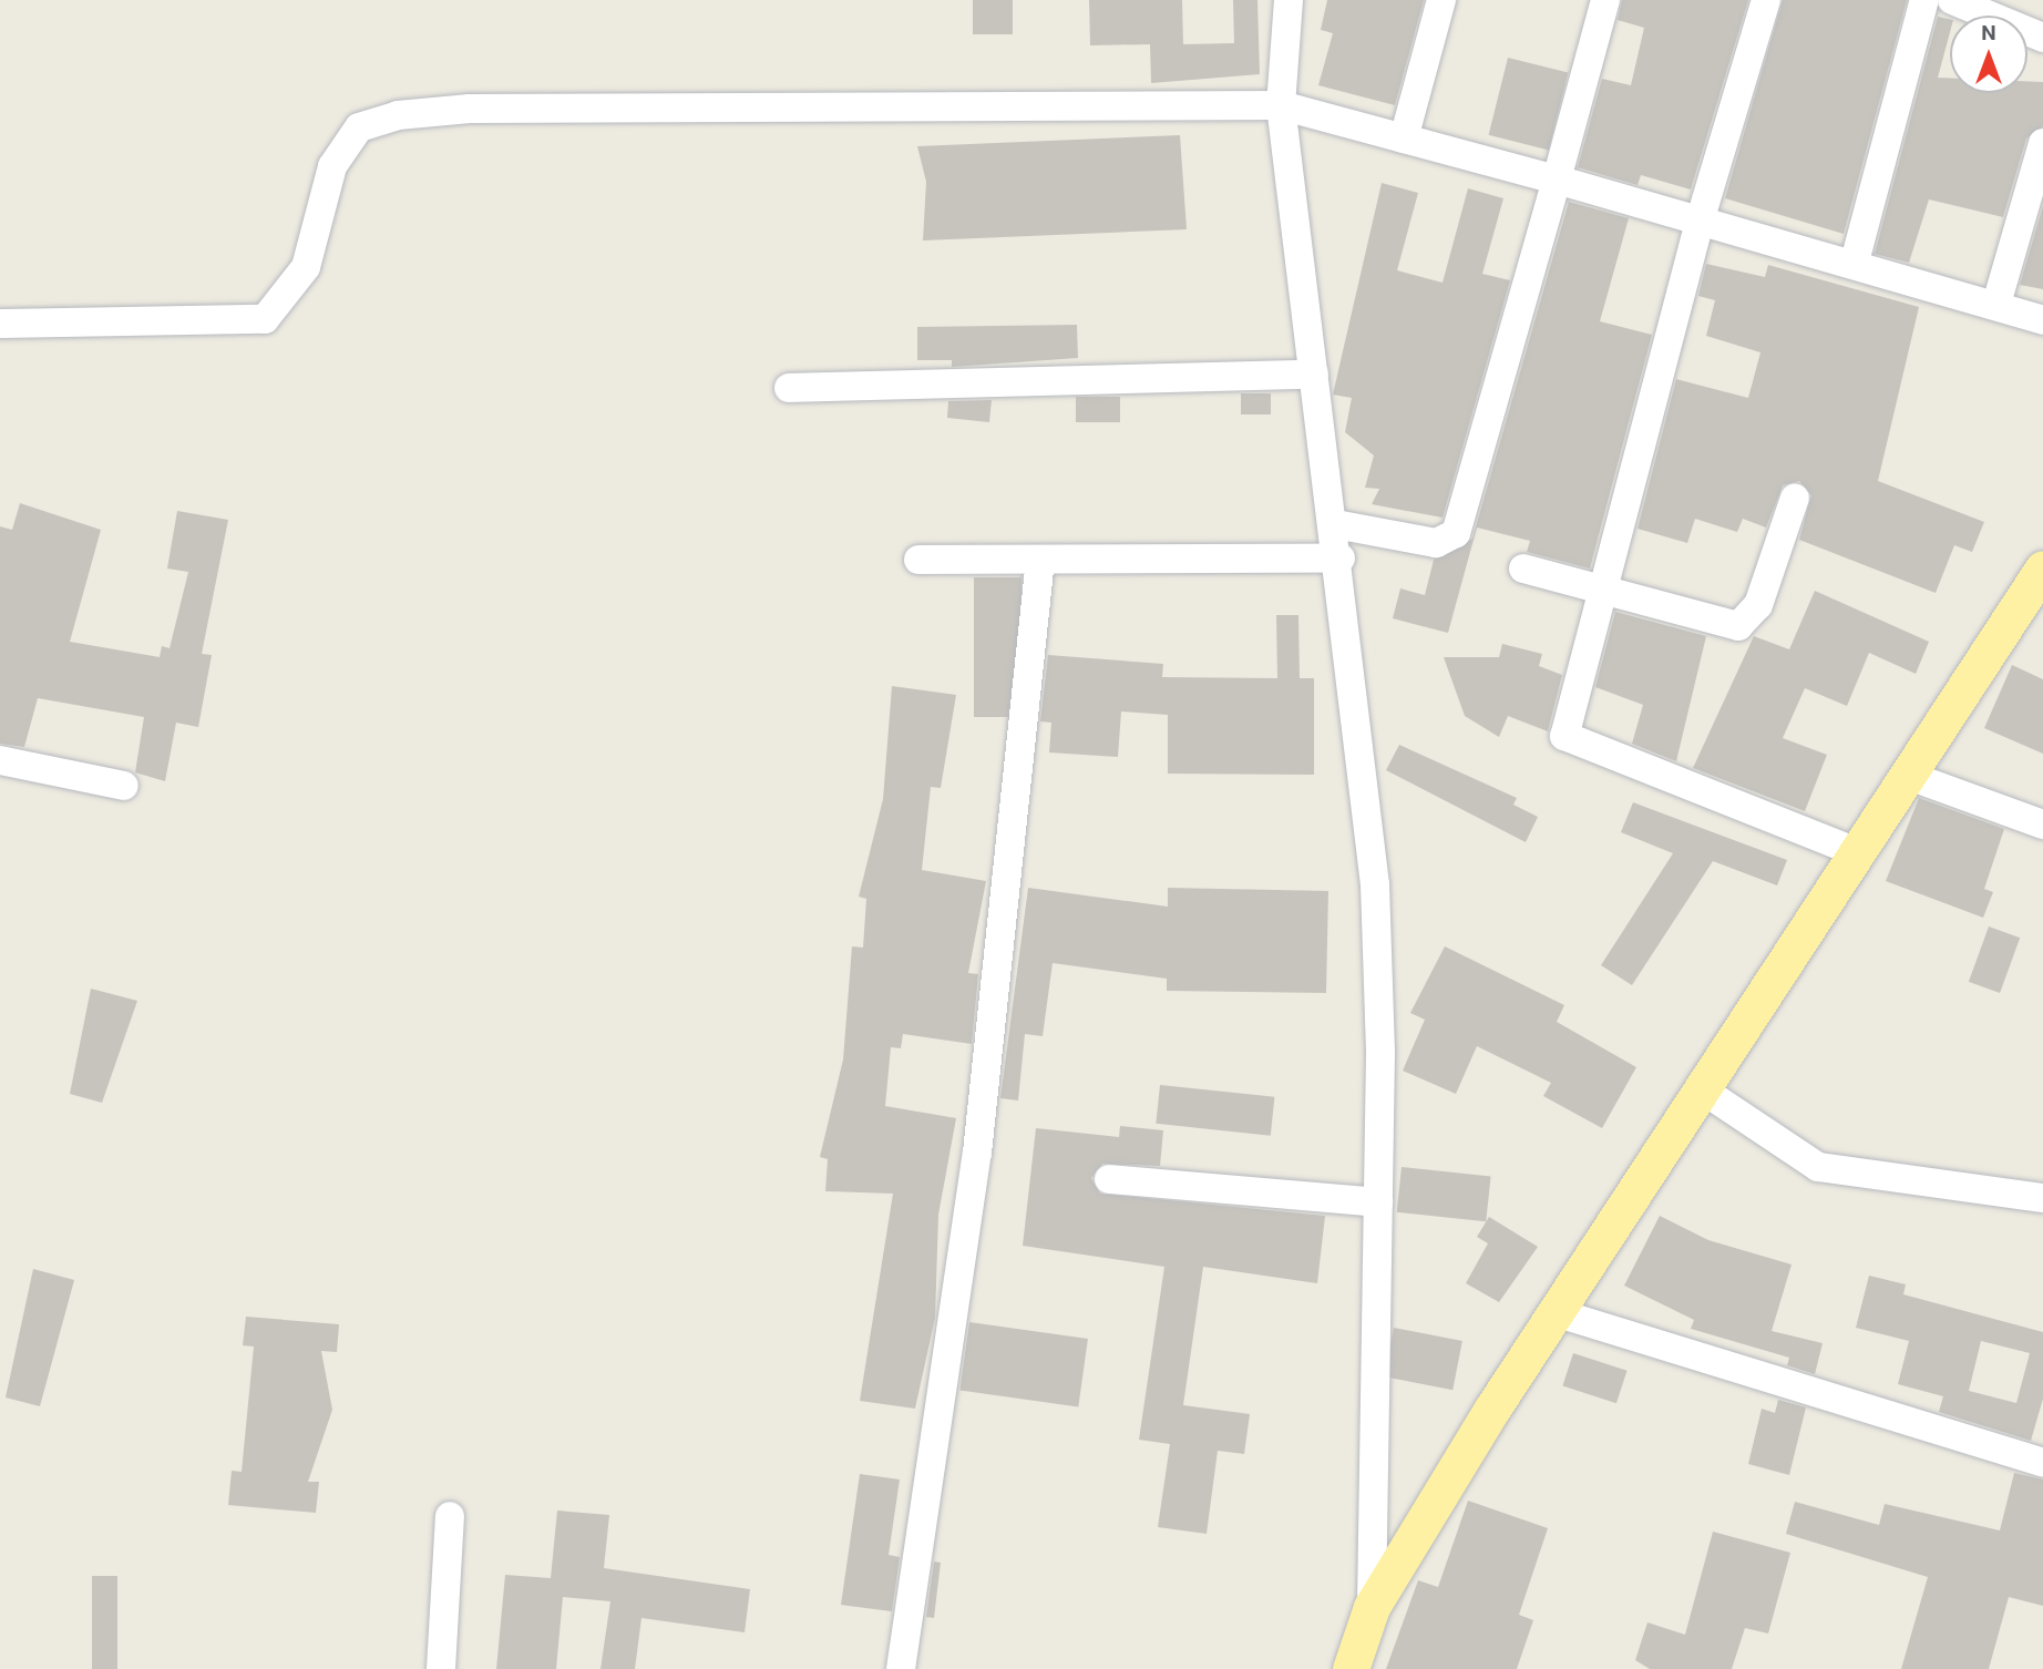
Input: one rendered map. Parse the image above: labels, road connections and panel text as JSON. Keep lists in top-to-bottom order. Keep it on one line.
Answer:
{"north":"top"}
